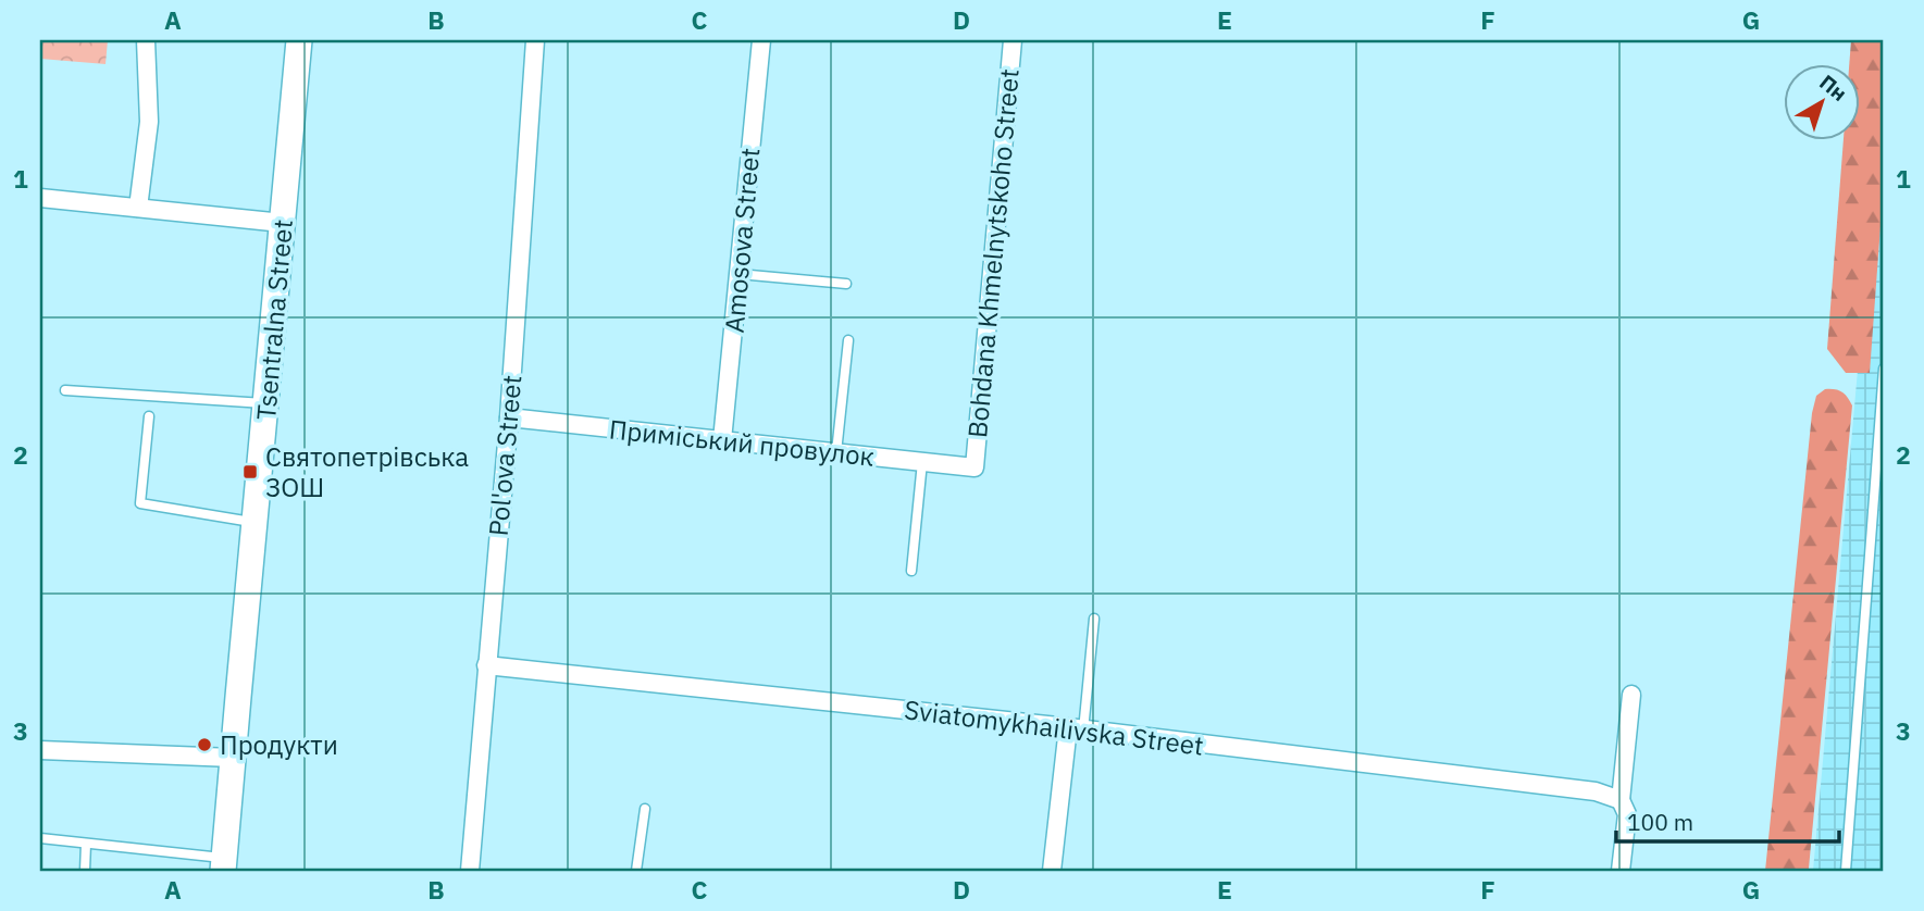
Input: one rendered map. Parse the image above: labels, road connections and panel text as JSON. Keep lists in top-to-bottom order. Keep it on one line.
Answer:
{"streets":{"main road":["Tsentralna Street"],"street":["Amosova Street","Bohdana Khmelnytskoho Street","Приміський провулок","Pol'ova Street","Sviatomykhailivska Street"]},"crossings":[["Amosova Street","Приміський провулок"],["Bohdana Khmelnytskoho Street","Приміський провулок"],["Приміський провулок","Pol'ova Street"],["Pol'ova Street","Sviatomykhailivska Street"]],"places":{"transit":["Святопетрівська ЗОШ"],"other":["Продукти"]},"scale_bar":"100 m","north":"top right","grid":{"columns":["A","B","C","D","E","F","G"],"rows":["1","2","3"]}}
